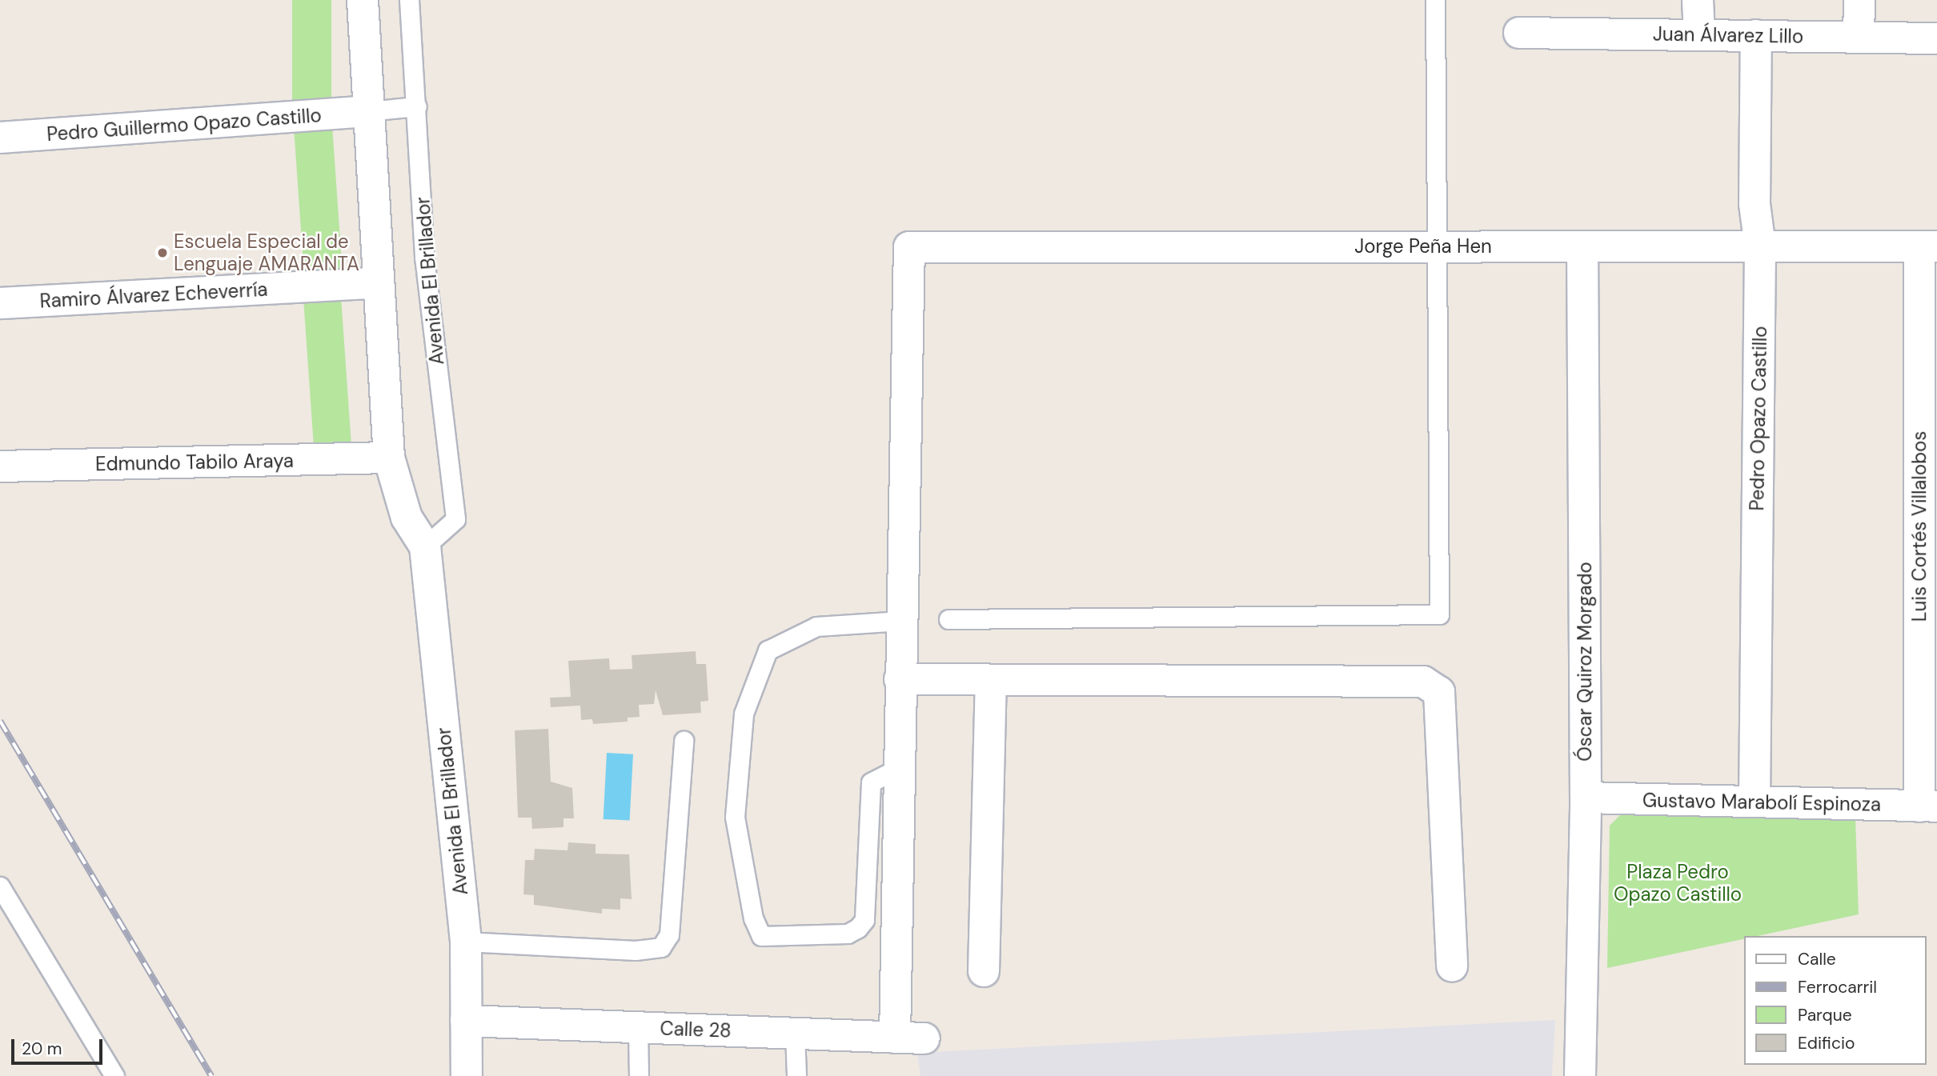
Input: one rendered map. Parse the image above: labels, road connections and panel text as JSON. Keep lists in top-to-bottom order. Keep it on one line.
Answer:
{"streets":{"street":["Juan Álvarez Lillo","Pedro Guillermo Opazo Castillo","Jorge Peña Hen","Avenida El Brillador","Ramiro Álvarez Echeverría","Pedro Opazo Castillo","Edmundo Tabilo Araya","Luis Cortés Villalobos","Óscar Quiroz Morgado","Gustavo Marabolí Espinoza","Calle 28"]},"crossings":[["Juan Álvarez Lillo","Pedro Opazo Castillo"],["Pedro Guillermo Opazo Castillo","Avenida El Brillador"],["Jorge Peña Hen","Pedro Opazo Castillo"],["Jorge Peña Hen","Luis Cortés Villalobos"],["Jorge Peña Hen","Óscar Quiroz Morgado"],["Avenida El Brillador","Ramiro Álvarez Echeverría"],["Avenida El Brillador","Edmundo Tabilo Araya"],["Avenida El Brillador","Calle 28"],["Pedro Opazo Castillo","Gustavo Marabolí Espinoza"],["Luis Cortés Villalobos","Gustavo Marabolí Espinoza"],["Óscar Quiroz Morgado","Gustavo Marabolí Espinoza"]],"parks":["Plaza Pedro Opazo Castillo"],"places":["Escuela Especial de Lenguaje AMARANTA"],"legend":["Calle","Ferrocarril","Parque","Edificio"],"scale_bar":"20 m"}
